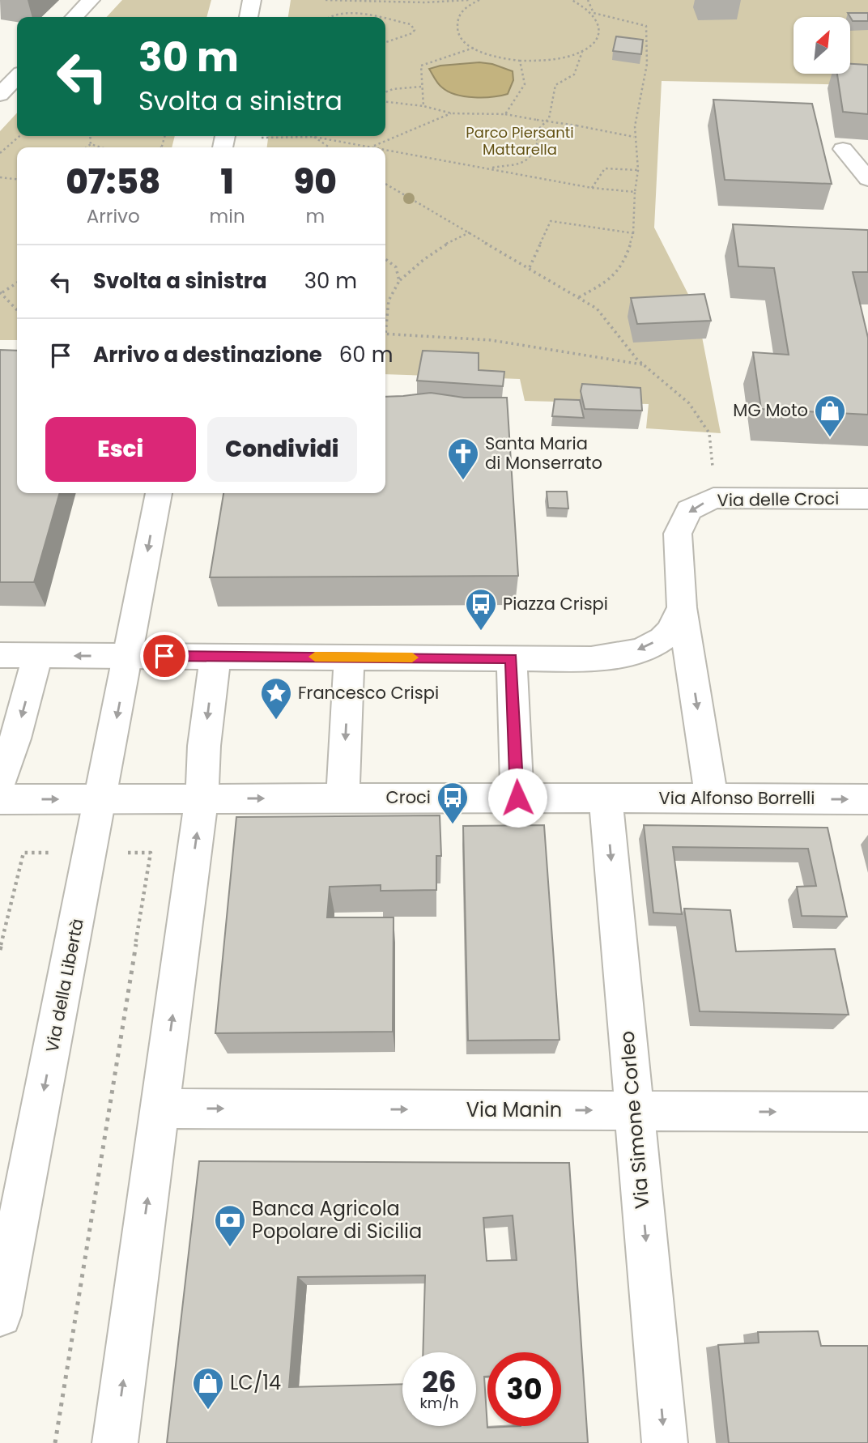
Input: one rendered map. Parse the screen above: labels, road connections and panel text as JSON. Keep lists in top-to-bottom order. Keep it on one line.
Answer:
{"streets":{"street":["Via delle Croci","Via Alfonso Borrelli","Via della Libertà","Via Manin","Via Simone Corleo"]},"crossings":[["Via delle Croci","Via Alfonso Borrelli"],["Via Alfonso Borrelli","Via della Libertà"],["Via Alfonso Borrelli","Via Simone Corleo"],["Via Manin","Via Simone Corleo"]],"one_way":["Via Manin","Via Simone Corleo"],"parks":["Parco Piersanti Mattarella"],"places":{"shop":["MG Moto","LC/14"],"church":["Santa Maria di Monserrato"],"bus stop":["Piazza Crispi","Croci"],"place":["Francesco Crispi"],"bank":["Banca Agricola Popolare di Sicilia"]},"north":"top right","page":{"turn":["30 m","Svolta a sinistra"],"eta":["07:58","Arrivo","1","min","90","m"],"list":[{"name":"Svolta a sinistra","value":"30 m"},{"name":"Arrivo a destinazione","value":"60 m"}],"buttons":["Esci","Condividi"],"speed":"26 km/h","limit":"30"}}
